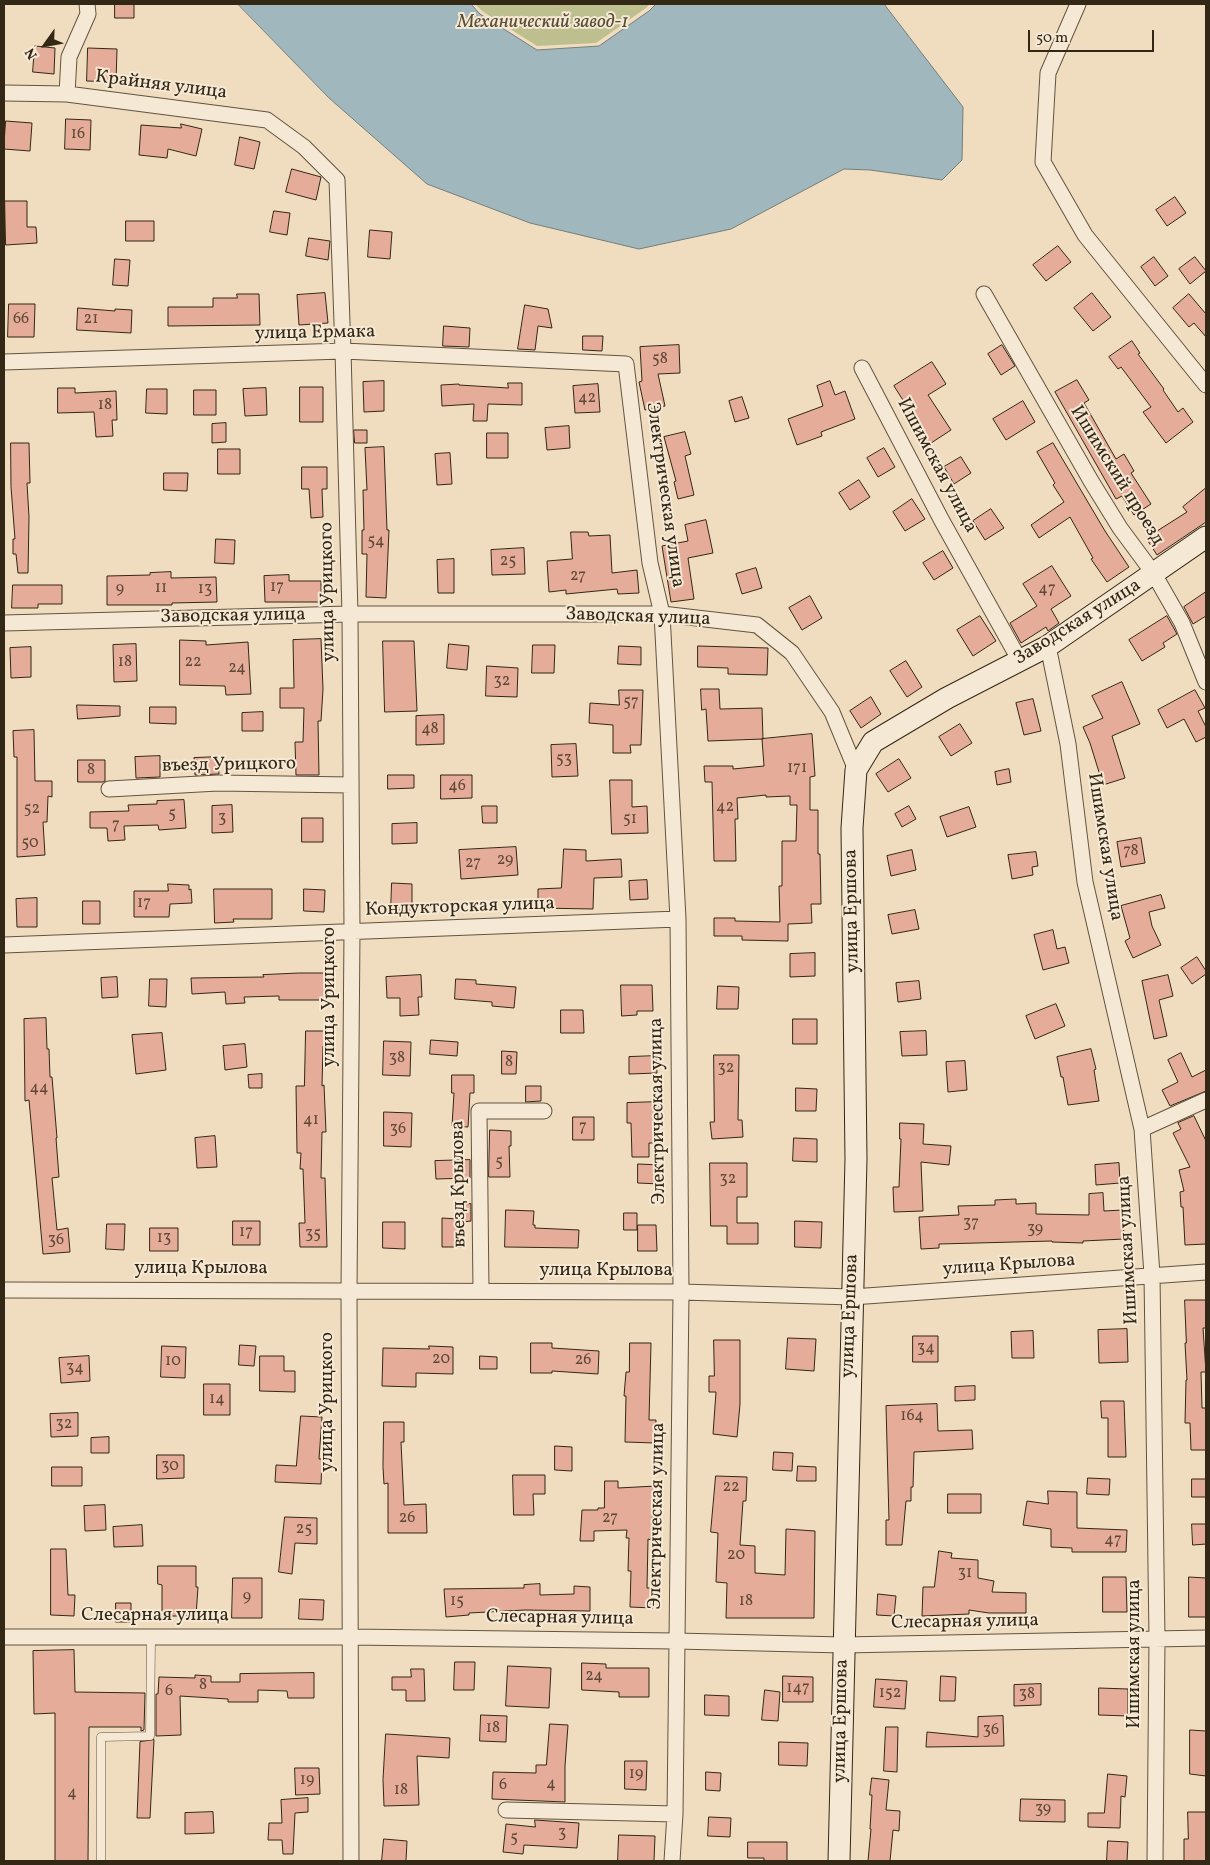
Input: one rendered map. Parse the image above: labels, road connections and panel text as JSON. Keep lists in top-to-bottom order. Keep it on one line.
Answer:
{"streets":{"street":["Крайняя улица","улица Ермака","Ишимская улица","Ишимский проезд","Электрическая улица","улица Урицкого","Заводская улица","въезд Урицкого","Кондукторская улица","улица Ершова","въезд Крылова","улица Крылова","Слесарная улица"]},"crossings":[["Крайняя улица","улица Урицкого"],["улица Ермака","Электрическая улица"],["улица Ермака","улица Урицкого"],["Ишимская улица","Заводская улица"],["Ишимская улица","улица Крылова"],["Ишимская улица","Слесарная улица"],["Ишимский проезд","Заводская улица"],["Электрическая улица","Заводская улица"],["Электрическая улица","Кондукторская улица"],["Электрическая улица","улица Крылова"],["Электрическая улица","Слесарная улица"],["улица Урицкого","Заводская улица"],["улица Урицкого","въезд Урицкого"],["улица Урицкого","Кондукторская улица"],["улица Урицкого","улица Крылова"],["улица Урицкого","Слесарная улица"],["Заводская улица","улица Ершова"],["улица Ершова","улица Крылова"],["улица Ершова","Слесарная улица"],["въезд Крылова","улица Крылова"]],"parks":["Механический завод-1"],"house_numbers":["16","66","21","58","42","18","54","25","27","17","11","9","13","47","18","22","24","32","57","48","53","171","8","46","42","52","5","3","51","7","50","78","29","27","17","38","8","32","44","41","7","36","5","32","37","39","17","35","13","36","34","20","26","10","34","14","164","32","30","22","26","27","25","47","20","31","9","15","18","24","8","147","6","152","38","18","36","19","19","4","6","18","4","39","3","5"],"scale_bar":"50 m","north":"bottom left"}
